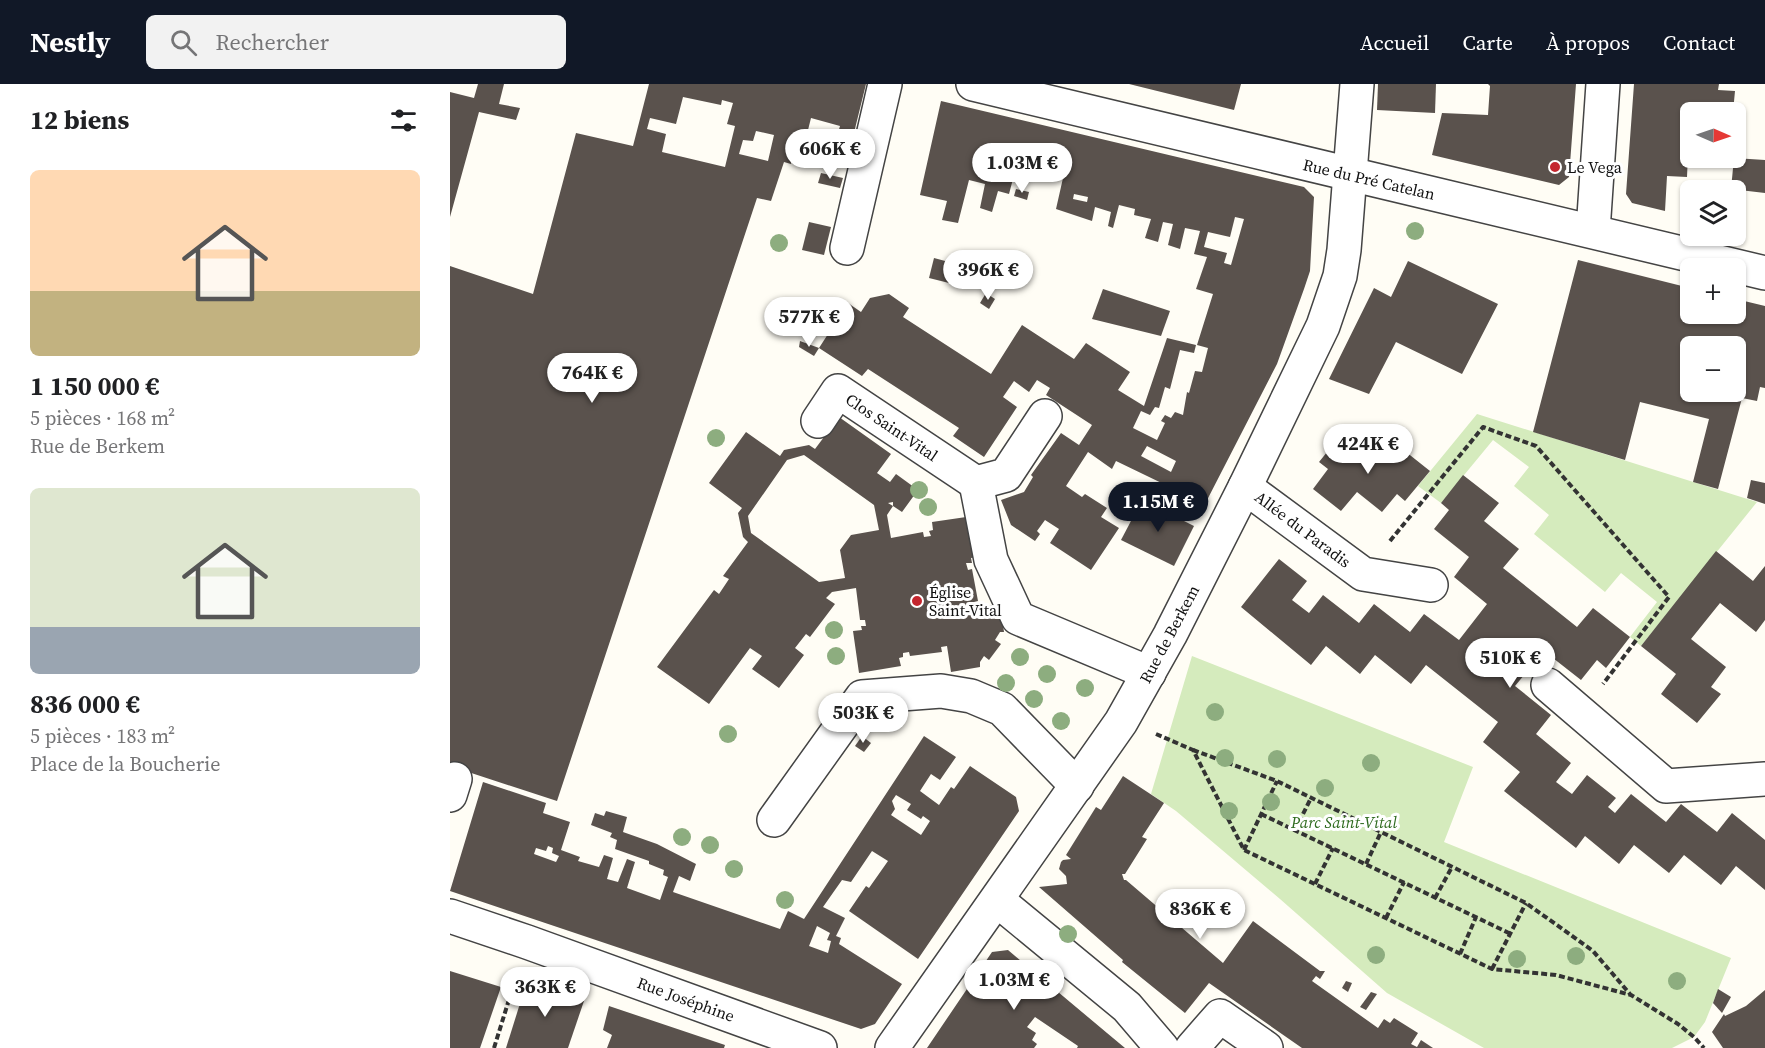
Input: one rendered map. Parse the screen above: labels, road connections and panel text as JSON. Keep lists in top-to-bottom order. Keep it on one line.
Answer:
{"streets":{"street":["Rue du Pré Catelan","Clos Saint-Vital","Allée du Paradis","Rue de Berkem","Rue Joséphine"]},"crossings":[["Rue du Pré Catelan","Rue de Berkem"],["Allée du Paradis","Rue de Berkem"]],"parks":["Parc Saint-Vital"],"places":["Le Vega","Église Saint-Vital"],"north":"right","page":{"header":"Nestly","search":"Rechercher","nav":["Accueil","Carte","À propos","Contact"],"heading":"12 biens","map_buttons":["+","−"],"price":["606K €","1.03M €","396K €","577K €","764K €","424K €","1.15M €","510K €","503K €","836K €","1.03M €","363K €"],"list":[{"name":"1 150 000 €","note":"5 pièces · 168 m² · Rue de Berkem"},{"name":"836 000 €","note":"5 pièces · 183 m² · Place de la Boucherie"}]}}
